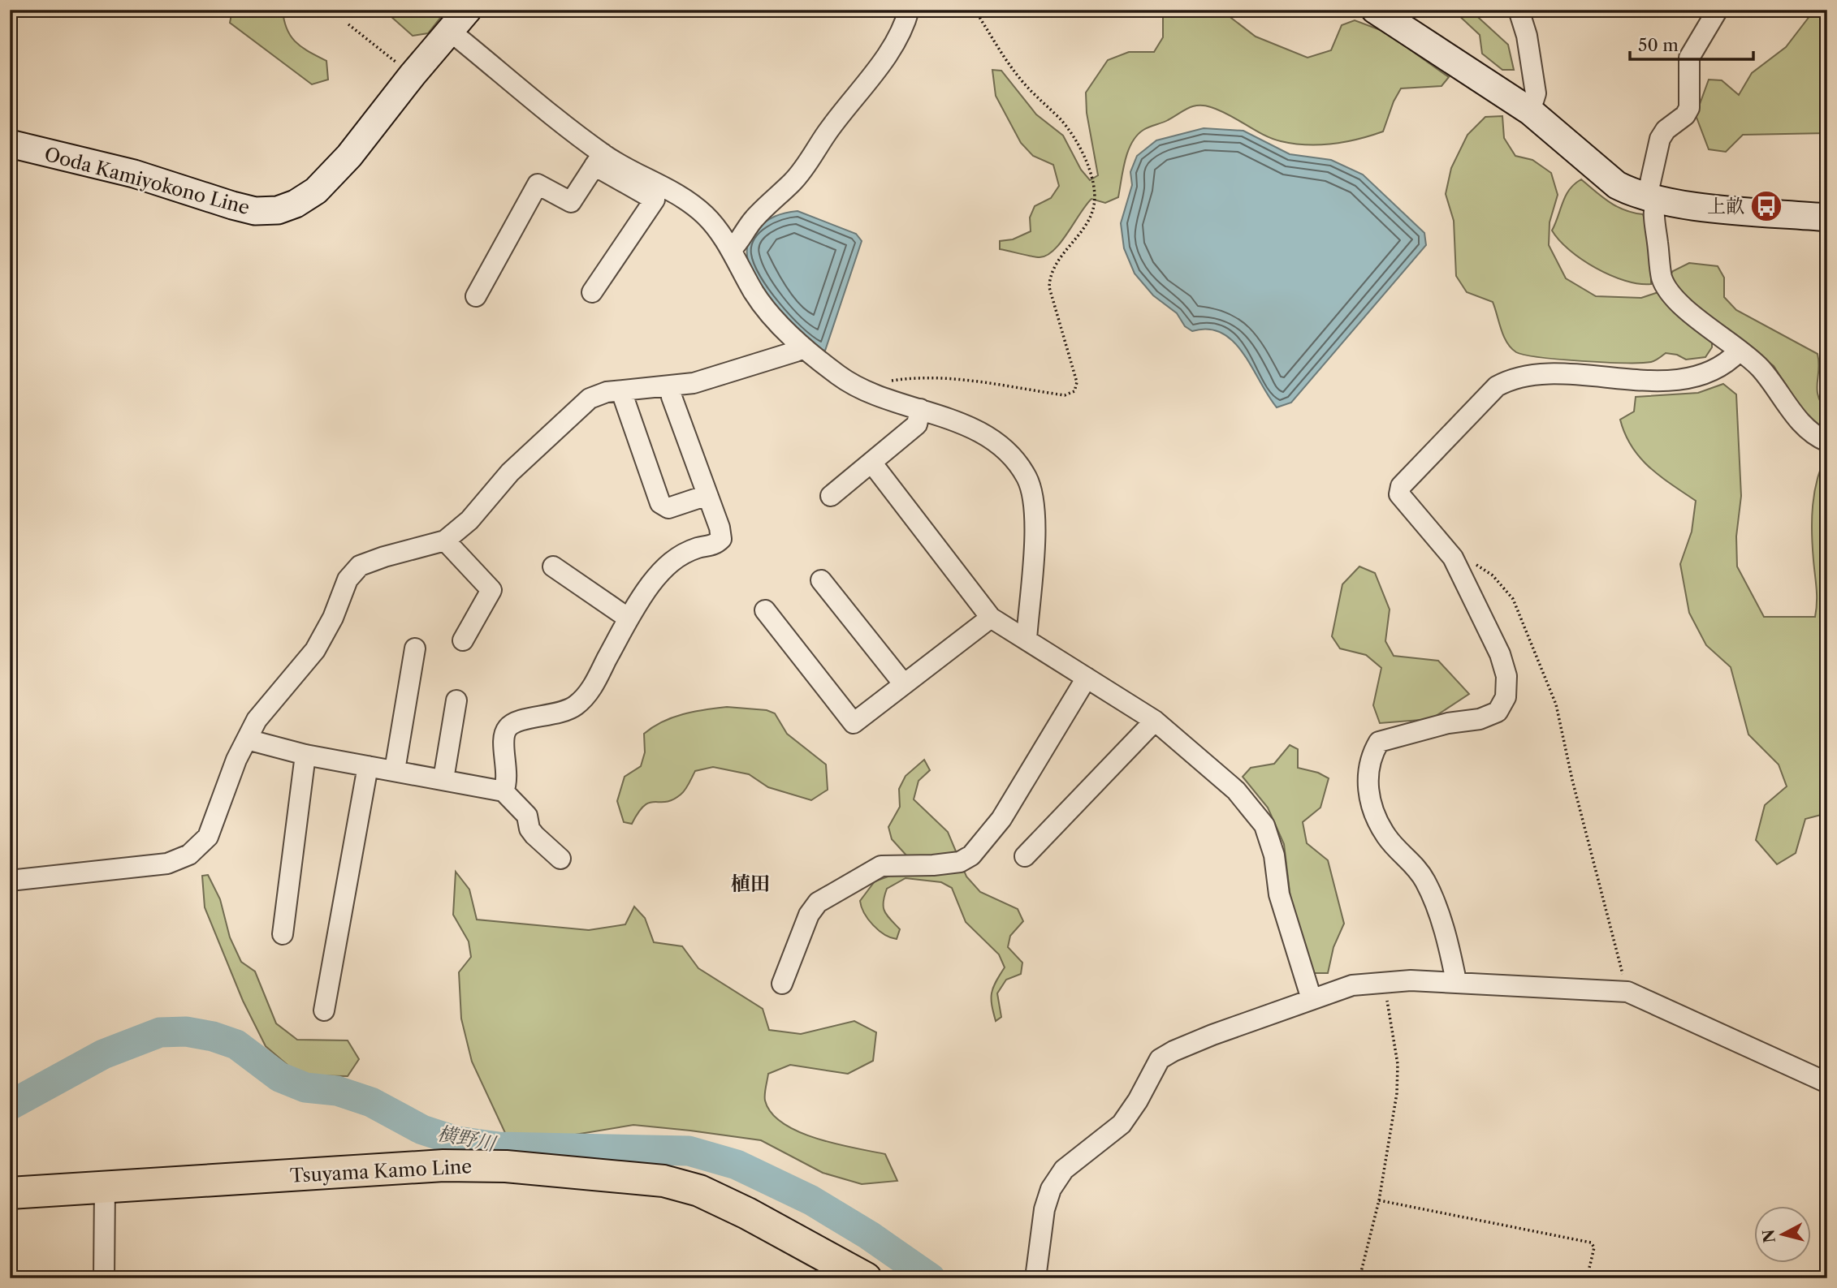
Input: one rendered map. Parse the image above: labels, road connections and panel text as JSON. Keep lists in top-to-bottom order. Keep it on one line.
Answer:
{"streets":{"main road":["Ooda Kamiyokono Line","Tsuyama Kamo Line"]},"districts":["植田"],"water":["横野川"],"places":{"bus stop":["上畝"]},"scale_bar":"50 m","north":"left"}
